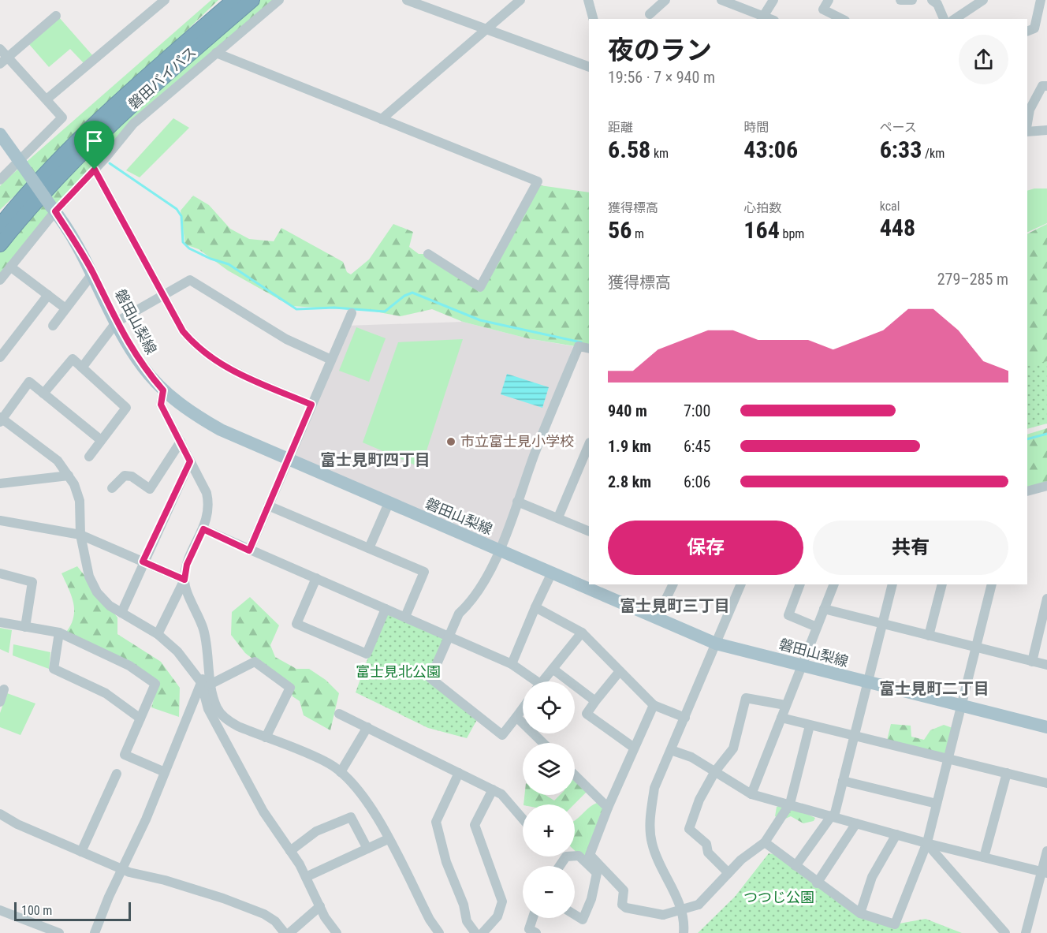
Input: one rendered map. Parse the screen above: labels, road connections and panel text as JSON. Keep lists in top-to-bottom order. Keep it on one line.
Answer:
{"streets":{"highway":["磐田バイパス"],"main road":["磐田山梨線"]},"districts":["富士見町四丁目","富士見町三丁目","富士見町二丁目"],"parks":["富士見北公園","つつじ公園"],"places":["市立富士見小学校"],"scale_bar":"100 m","page":{"heading":["夜のラン","19:56 · 7 × 940 m"],"stats":[["距離","6.58 km"],["時間","43:06"],["ペース","6:33 /km"],["獲得標高","56 m"],["心拍数","164 bpm"],["kcal","448"]],"chart":["獲得標高","279–285 m"],"list":[{"name":"940 m","note":"7:00"},{"name":"1.9 km","note":"6:45"},{"name":"2.8 km","note":"6:06"}],"buttons":["保存","共有"],"map_buttons":["+","−"],"scale":"100 m"}}
